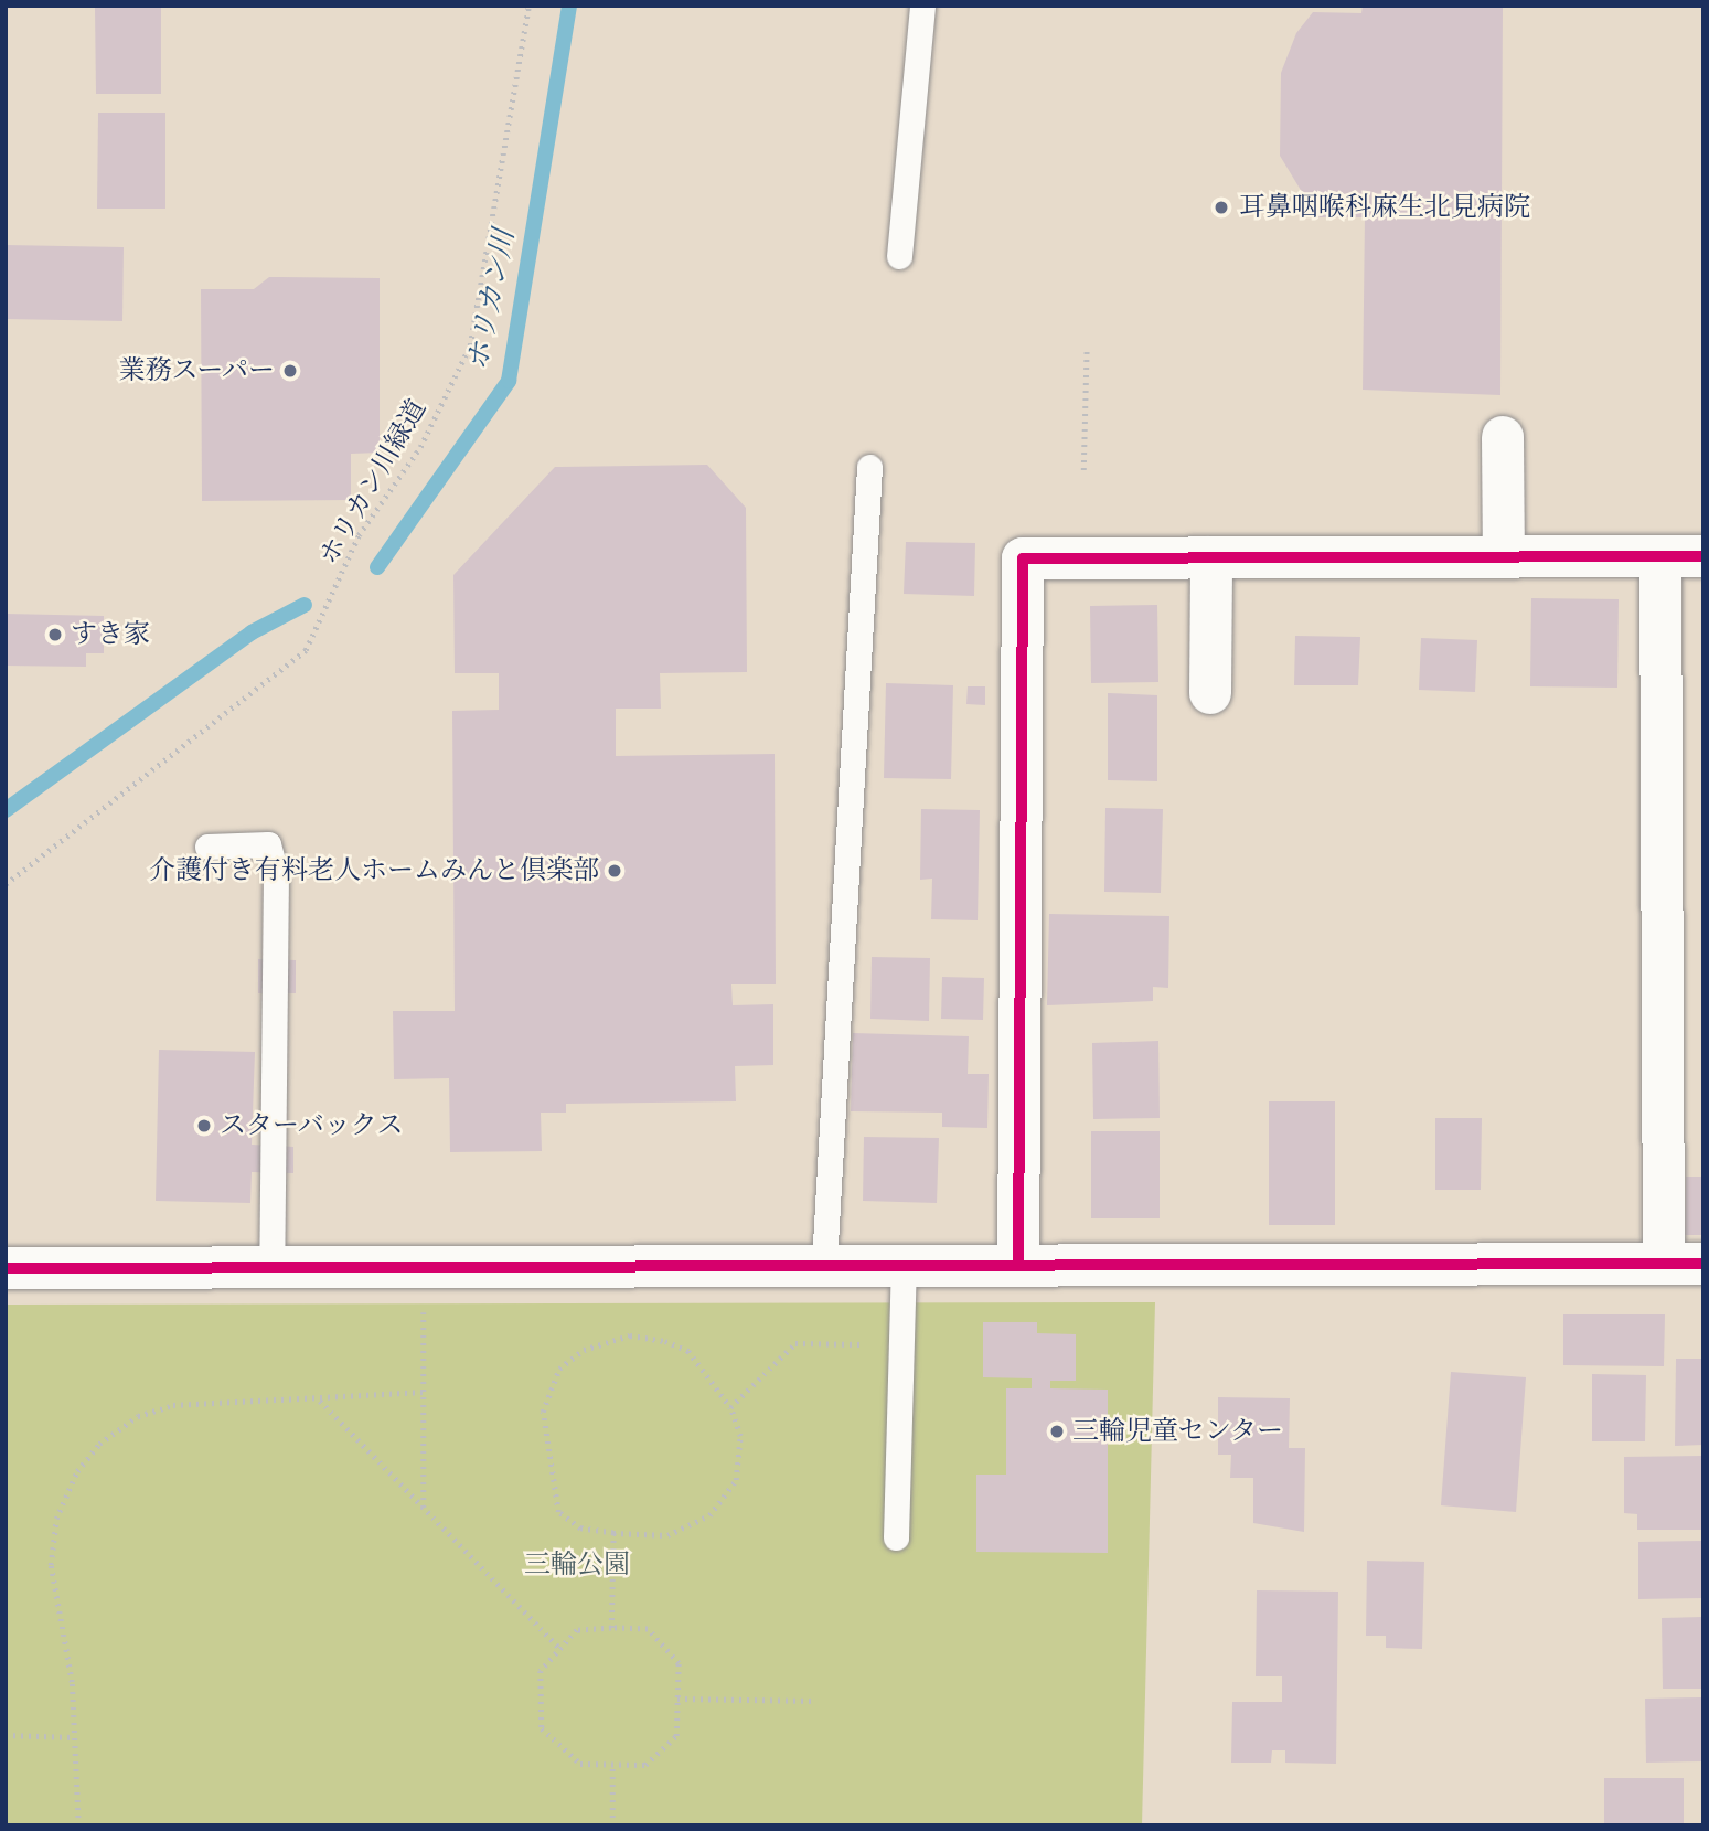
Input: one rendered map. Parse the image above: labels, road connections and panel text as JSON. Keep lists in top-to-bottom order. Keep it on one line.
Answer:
{"streets":{"path":["ホリカン川緑道"]},"water":["ホリカン川"],"parks":["三輪公園"],"places":["耳鼻咽喉科麻生北見病院","業務スーパー","すき家","介護付き有料老人ホームみんと倶楽部","スターバックス","三輪児童センター"]}
